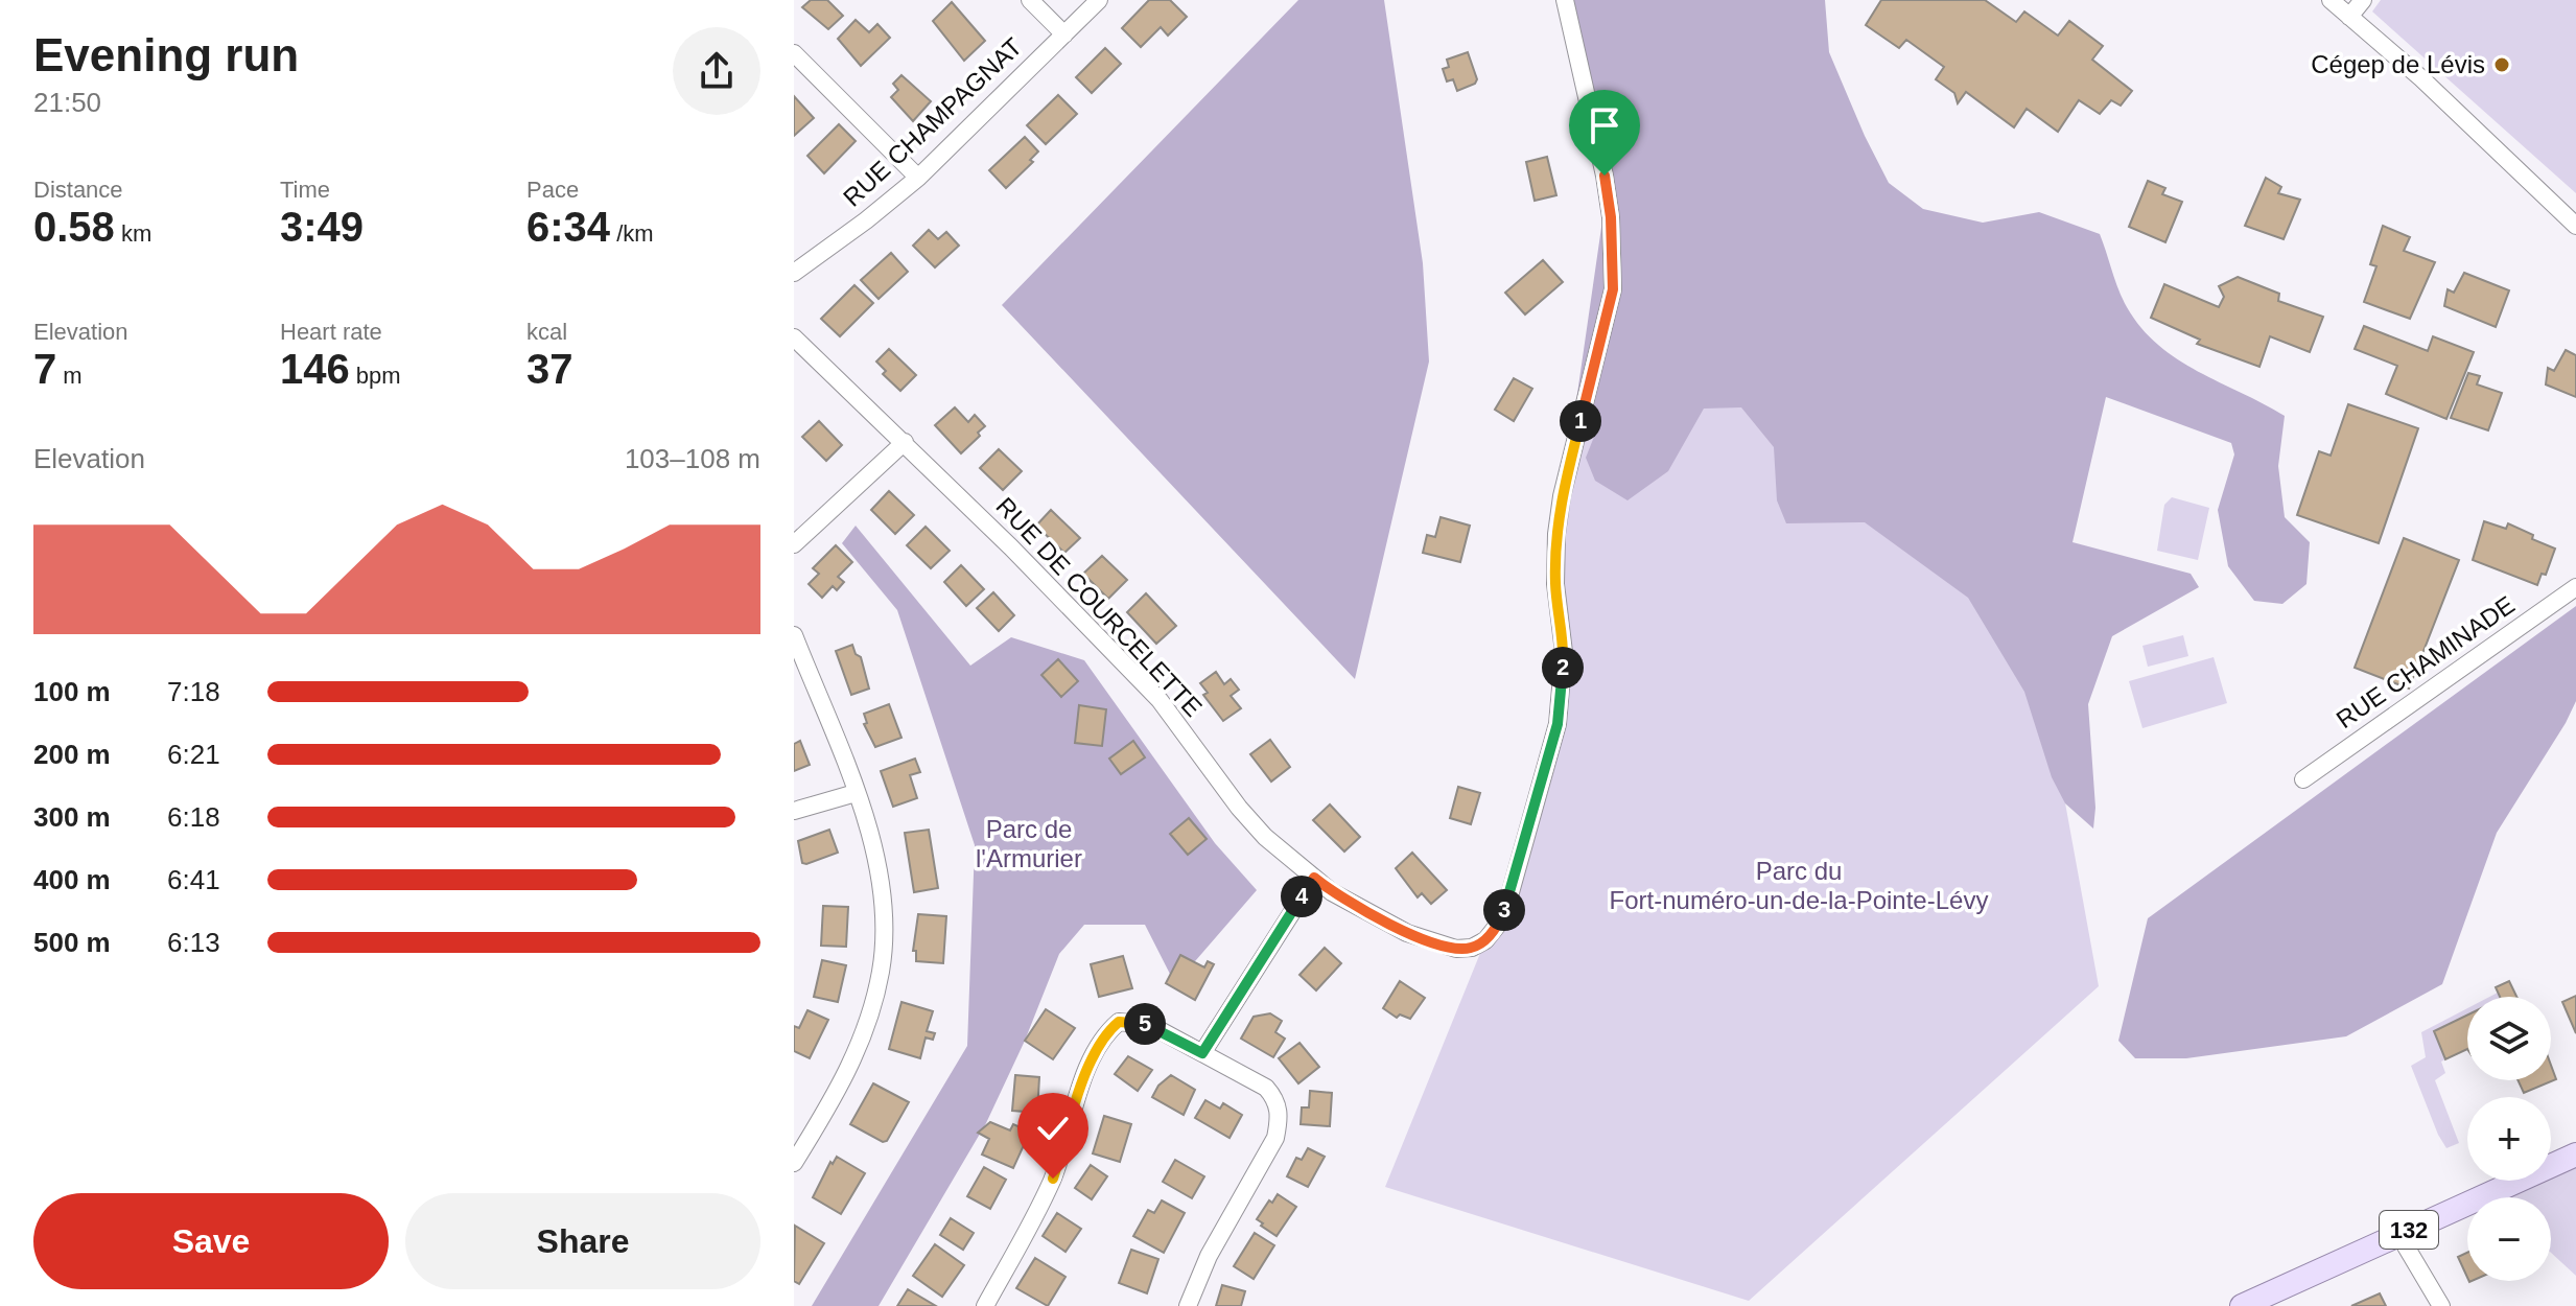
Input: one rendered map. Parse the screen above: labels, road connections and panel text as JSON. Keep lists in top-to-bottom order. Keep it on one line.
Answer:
{"streets":{"main road":["132"],"street":["RUE CHAMPAGNAT","RUE DE COURCELETTE","RUE CHAMINADE"]},"parks":["Parc de l'Armurier","Parc du Fort-numéro-un-de-la-Pointe-Lévy"],"places":["Cégep de Lévis"],"page":{"heading":["Evening run","21:50"],"stats":[["Distance","0.58 km"],["Time","3:49"],["Pace","6:34 /km"],["Elevation","7 m"],["Heart rate","146 bpm"],["kcal","37"]],"pins":["1","2","4","3","5"],"chart":["Elevation","103–108 m"],"list":[{"name":"100 m","note":"7:18"},{"name":"200 m","note":"6:21"},{"name":"300 m","note":"6:18"},{"name":"400 m","note":"6:41"},{"name":"500 m","note":"6:13"}],"map_buttons":["+","−"],"buttons":["Save","Share"]}}
